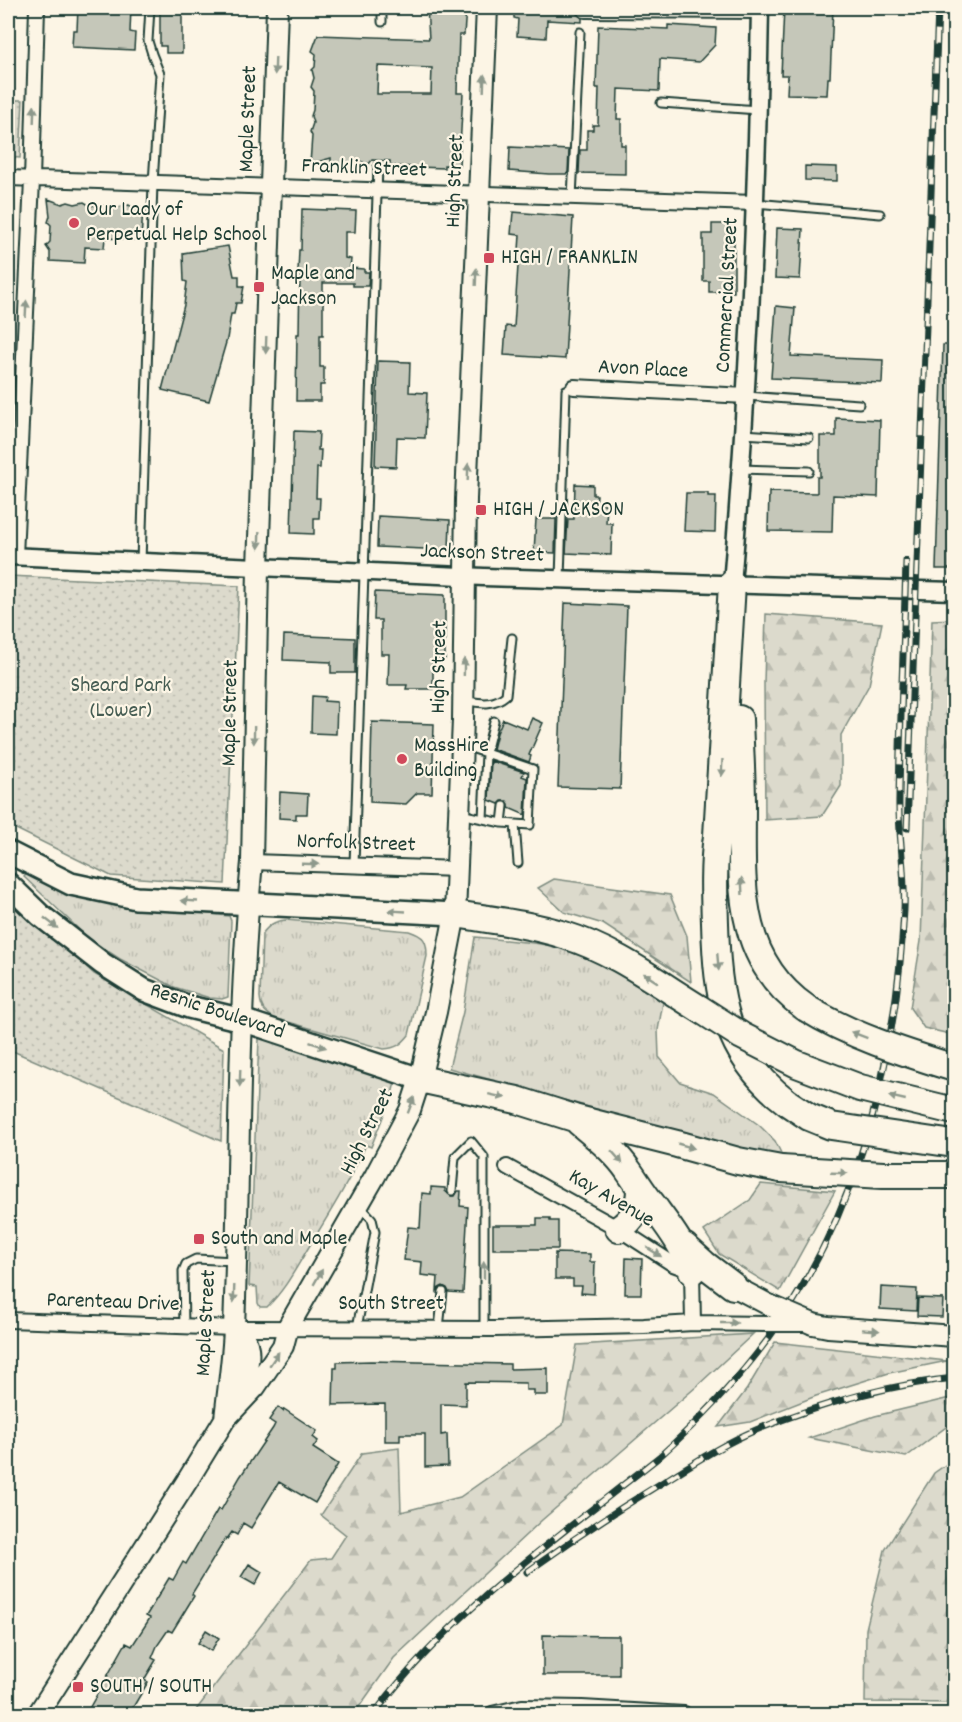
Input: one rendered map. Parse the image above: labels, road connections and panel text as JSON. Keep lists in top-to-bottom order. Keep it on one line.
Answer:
{"streets":{"main road":["Maple Street","High Street","Resnic Boulevard","Kay Avenue"],"street":["Franklin Street","Commercial Street","Avon Place","Jackson Street","Norfolk Street","Parenteau Drive","South Street"]},"crossings":[["Maple Street","Franklin Street"],["Maple Street","Jackson Street"],["Maple Street","Norfolk Street"],["Maple Street","Resnic Boulevard"],["Maple Street","Parenteau Drive"],["Franklin Street","High Street"],["Franklin Street","Commercial Street"],["High Street","Jackson Street"],["High Street","Norfolk Street"],["High Street","Resnic Boulevard"],["High Street","Parenteau Drive"],["High Street","South Street"],["Commercial Street","Avon Place"],["Commercial Street","Jackson Street"],["Kay Avenue","South Street"],["Parenteau Drive","South Street"]],"one_way":["Maple Street","High Street","Norfolk Street","Kay Avenue"],"parks":["Sheard Park (Lower)"],"places":{"other":["Our Lady of Perpetual Help School","MassHire Building"],"transit":["HIGH / FRANKLIN","Maple and Jackson","HIGH / JACKSON","South and Maple","SOUTH / SOUTH"]}}
